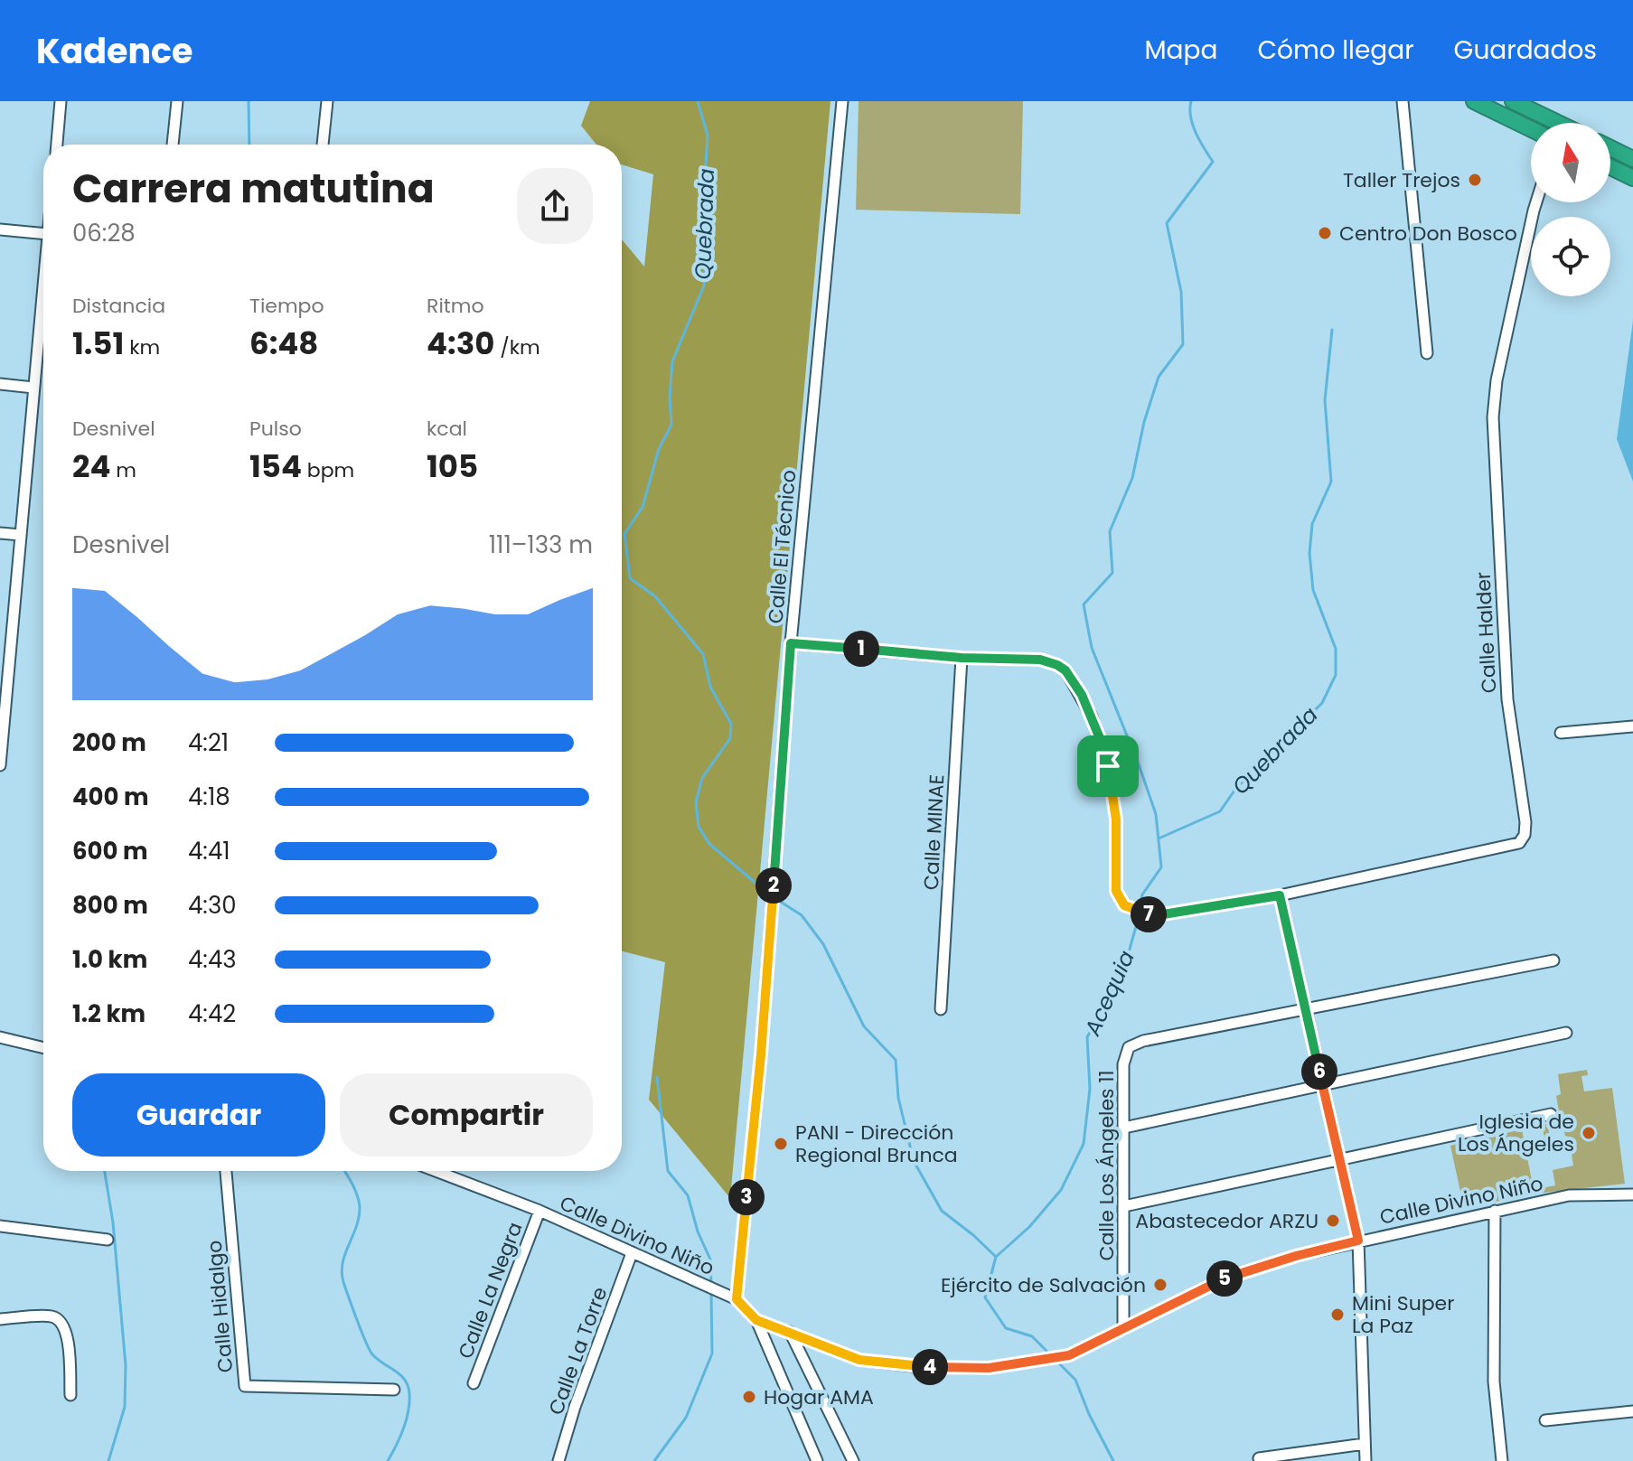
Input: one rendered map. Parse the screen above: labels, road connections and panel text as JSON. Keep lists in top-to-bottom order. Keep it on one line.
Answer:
{"streets":{"street":["Calle El Técnico","Calle Halder","Calle MINAE","Calle Los Ángeles 11","Calle Divino Niño","Calle La Negra","Calle Hidalgo","Calle La Torre"]},"crossings":[["Calle El Técnico","Calle Halder"],["Calle El Técnico","Calle Divino Niño"],["Calle Halder","Calle MINAE"],["Calle Los Ángeles 11","Calle Divino Niño"],["Calle Divino Niño","Calle La Negra"],["Calle Divino Niño","Calle La Torre"]],"water":["Quebrada","Acequia"],"places":["Taller Trejos","Centro Don Bosco","Iglesia de Los Ángeles","PANI - Dirección Regional Brunca","Abastecedor ARZU","Ejército de Salvación","Mini Super La Paz","Hogar AMA"],"north":"top","page":{"header":"Kadence","nav":["Mapa","Cómo llegar","Guardados"],"heading":["Carrera matutina","06:28"],"stats":[["Distancia","1.51 km"],["Tiempo","6:48"],["Ritmo","4:30 /km"],["Desnivel","24 m"],["Pulso","154 bpm"],["kcal","105"]],"chart":["Desnivel","111–133 m"],"pins":["1","2","7","6","3","5","4"],"list":[{"name":"200 m","note":"4:21"},{"name":"400 m","note":"4:18"},{"name":"600 m","note":"4:41"},{"name":"800 m","note":"4:30"},{"name":"1.0 km","note":"4:43"},{"name":"1.2 km","note":"4:42"}],"buttons":["Guardar","Compartir"]}}
